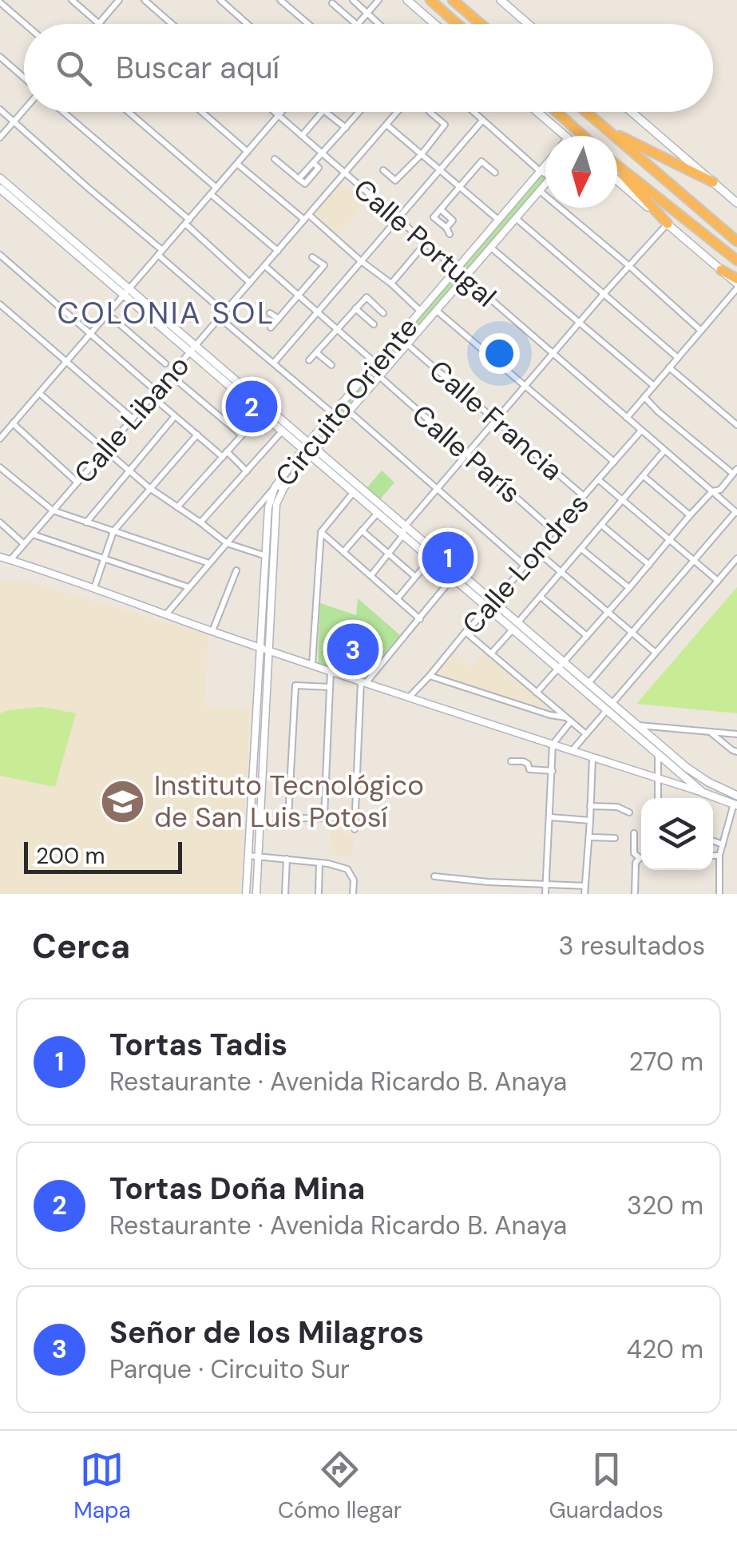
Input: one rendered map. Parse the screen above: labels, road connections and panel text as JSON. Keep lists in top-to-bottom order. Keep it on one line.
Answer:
{"streets":{"street":["Calle Portugal","Circuito Oriente","Calle Libano","Calle Francia","Calle París","Calle Londres"]},"crossings":[["Calle Portugal","Circuito Oriente"],["Calle Portugal","Calle Libano"],["Calle Portugal","Calle Londres"],["Circuito Oriente","Calle Francia"],["Circuito Oriente","Calle París"],["Calle Libano","Calle París"],["Calle Francia","Calle Londres"],["Calle París","Calle Londres"]],"districts":["COLONIA SOL"],"places":{"school or university":["Instituto Tecnológico de San Luis Potosí"]},"scale_bar":"200 m","north":"bottom","page":{"search":"Buscar aquí","pins":["2","1","3"],"scale":"200 m","heading":["Cerca","3 resultados"],"list":[{"mark":"1","name":"Tortas Tadis","note":"Restaurante · Avenida Ricardo B. Anaya","value":"270 m"},{"mark":"2","name":"Tortas Doña Mina","note":"Restaurante · Avenida Ricardo B. Anaya","value":"320 m"},{"mark":"3","name":"Señor de los Milagros","note":"Parque · Circuito Sur","value":"420 m"}],"nav":["Mapa","Cómo llegar","Guardados"]}}
